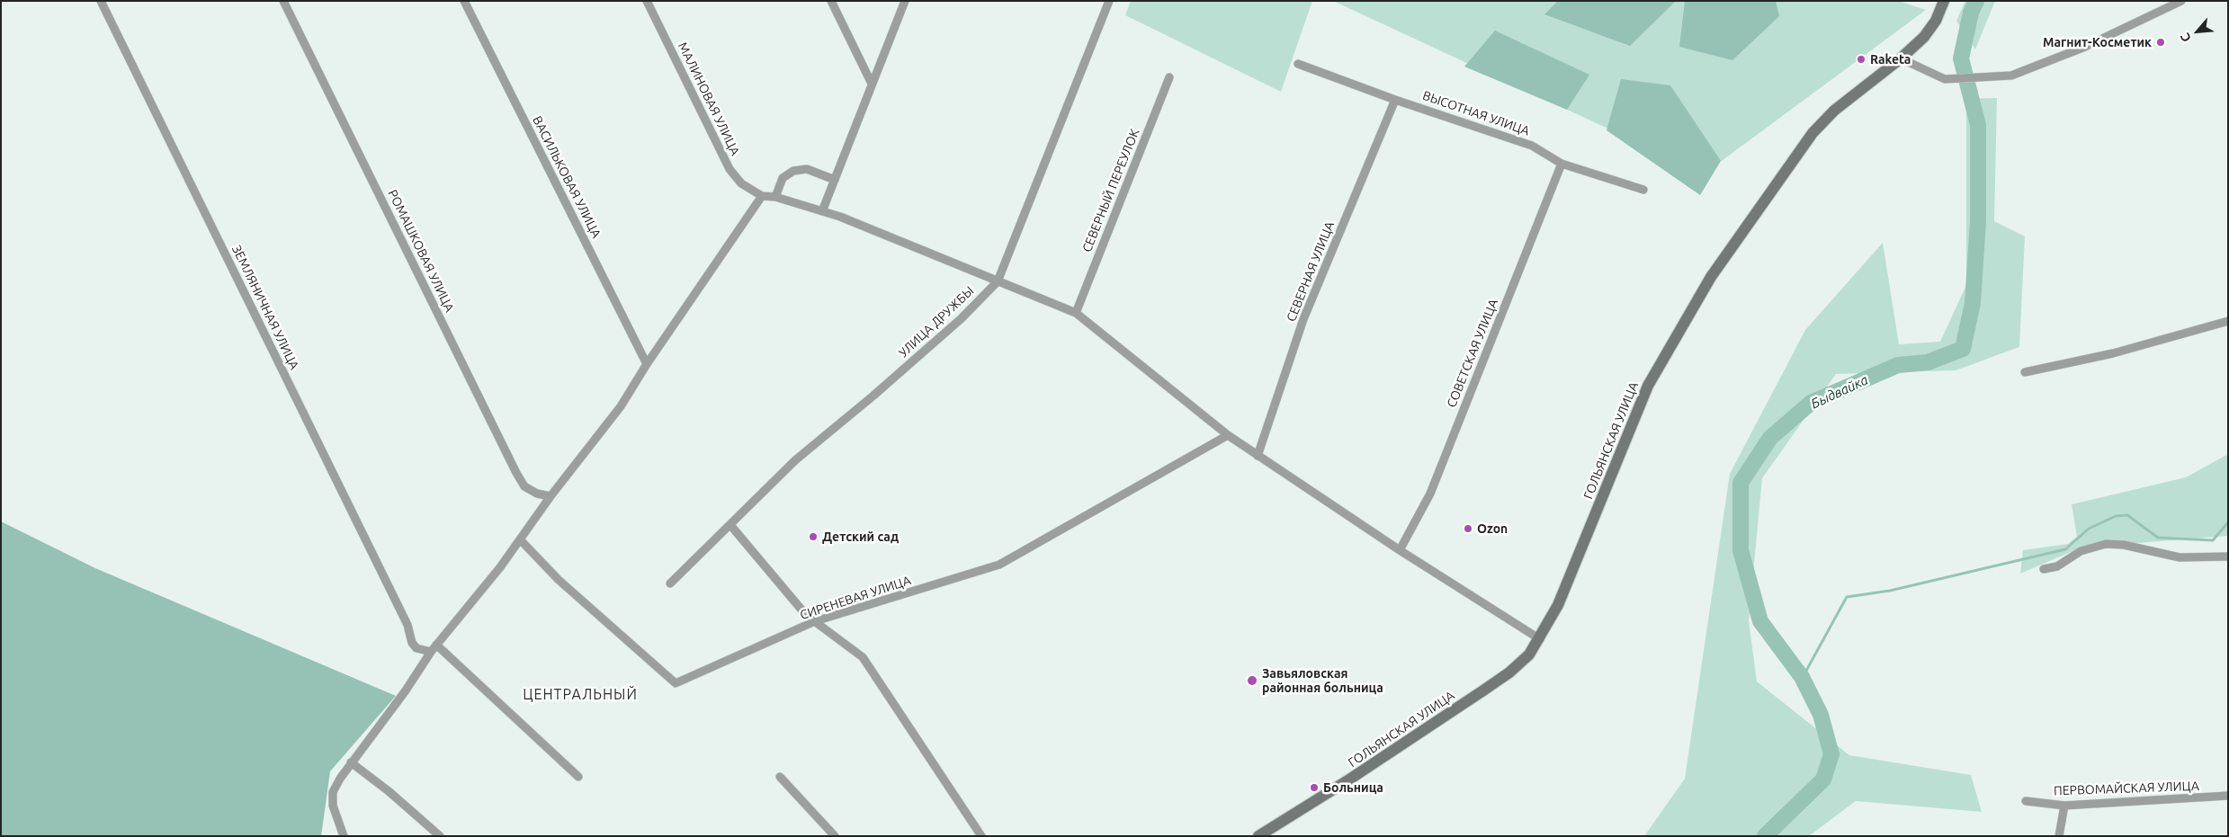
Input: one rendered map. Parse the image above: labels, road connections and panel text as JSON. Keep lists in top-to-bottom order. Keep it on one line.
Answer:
{"streets":{"main road":["ГОЛЬЯНСКАЯ УЛИЦА"],"street":["МАЛИНОВАЯ УЛИЦА","ВЫСОТНАЯ УЛИЦА","ВАСИЛЬКОВАЯ УЛИЦА","СЕВЕРНЫЙ ПЕРЕУЛОК","РОМАШКОВАЯ УЛИЦА","СЕВЕРНАЯ УЛИЦА","ЗЕМЛЯНИЧНАЯ УЛИЦА","УЛИЦА ДРУЖБЫ","СОВЕТСКАЯ УЛИЦА","СИРЕНЕВАЯ УЛИЦА","ПЕРВОМАЙСКАЯ УЛИЦА"]},"crossings":[["ВЫСОТНАЯ УЛИЦА","СЕВЕРНАЯ УЛИЦА"],["ВЫСОТНАЯ УЛИЦА","СОВЕТСКАЯ УЛИЦА"]],"districts":["ЦЕНТРАЛЬНЫЙ"],"water":["Быдвайка"],"places":["Магнит-Косметик","Raketa","Ozon","Детский сад","Завьяловская районная больница","Больница"],"north":"bottom left"}
